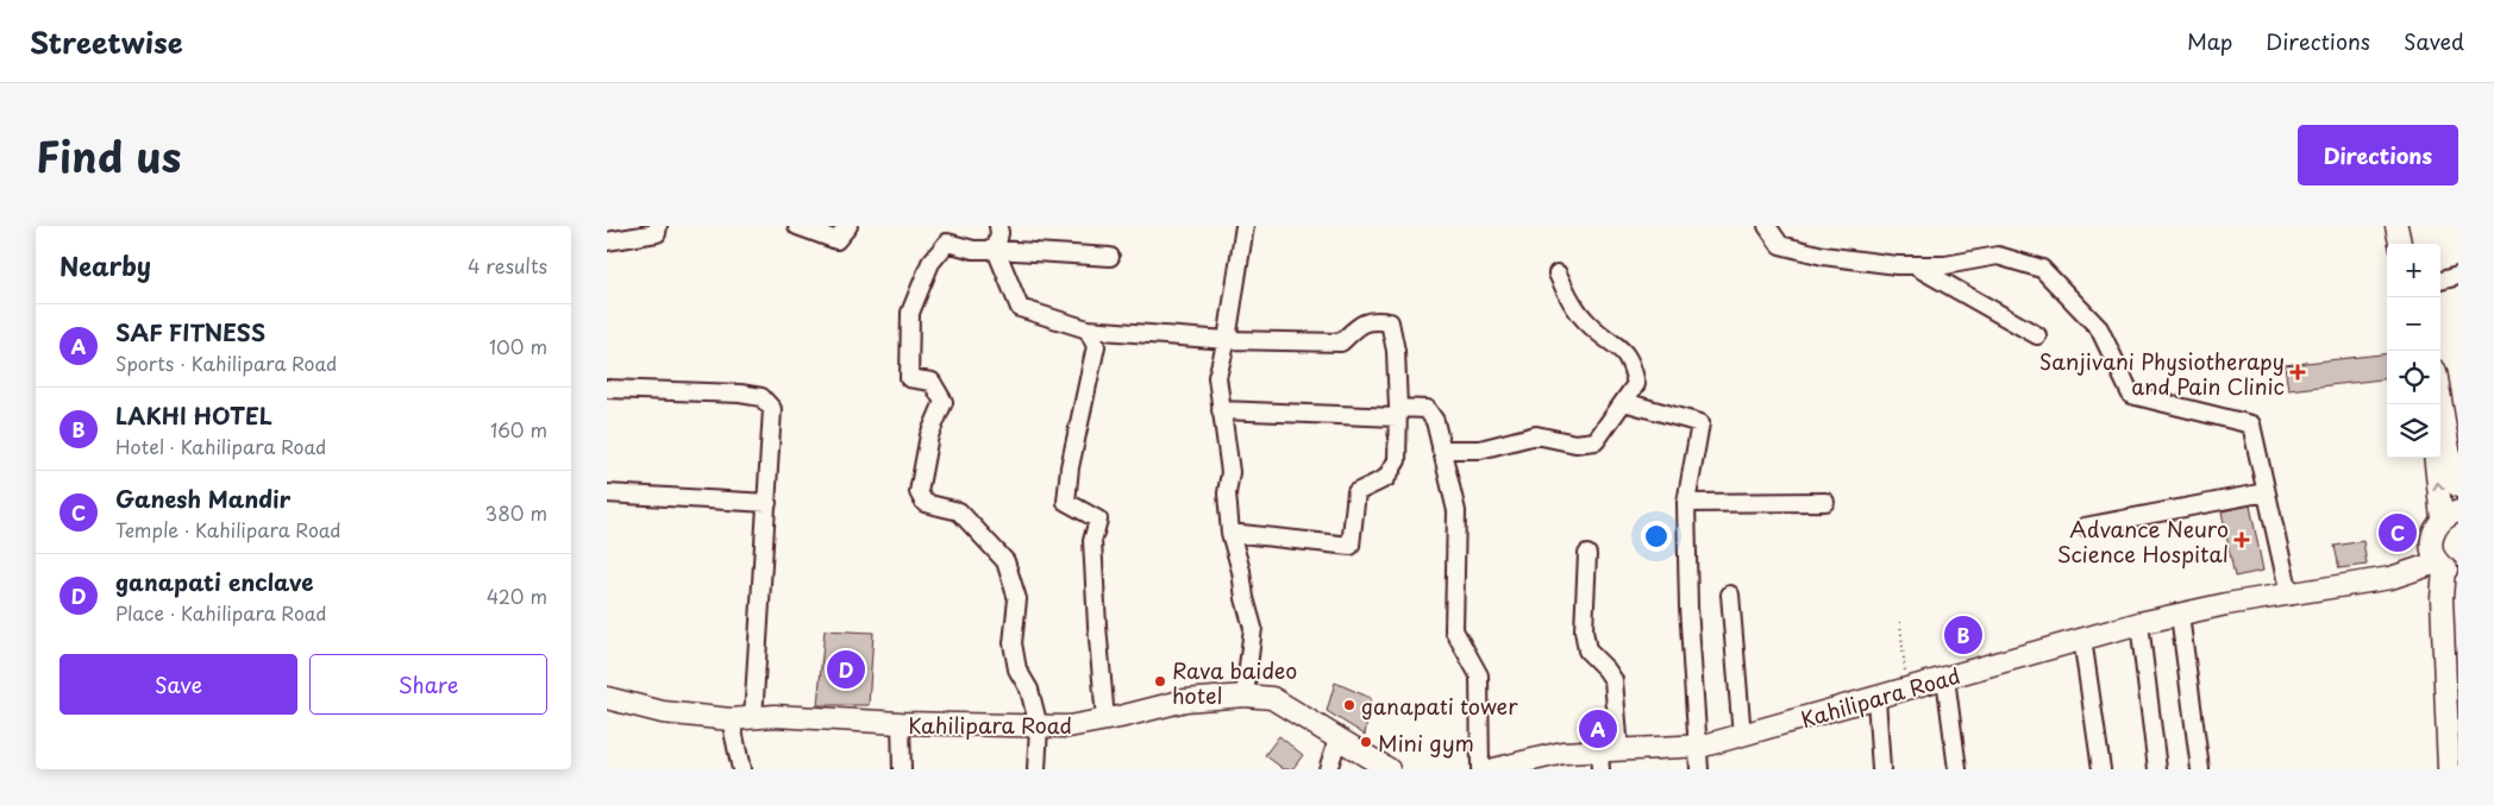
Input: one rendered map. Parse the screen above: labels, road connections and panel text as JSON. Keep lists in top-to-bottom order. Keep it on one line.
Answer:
{"streets":{"main road":["Kahilipara Road"]},"places":{"health":["Sanjivani Physiotherapy and Pain Clinic","Advance Neuro Science Hospital"],"other":["Rava baideo hotel","ganapati tower","Mini gym"]},"page":{"header":"Streetwise","nav":["Map","Directions","Saved"],"title":"Find us","buttons":["Directions",["Save","Share"]],"heading":["Nearby","4 results"],"map_buttons":["+","−"],"list":[{"mark":"A","name":"SAF FITNESS","note":"Sports · Kahilipara Road","value":"100 m"},{"mark":"B","name":"LAKHI HOTEL","note":"Hotel · Kahilipara Road","value":"160 m"},{"mark":"C","name":"Ganesh Mandir","note":"Temple · Kahilipara Road","value":"380 m"},{"mark":"D","name":"ganapati enclave","note":"Place · Kahilipara Road","value":"420 m"}],"pins":["C","B","D","A"]}}
